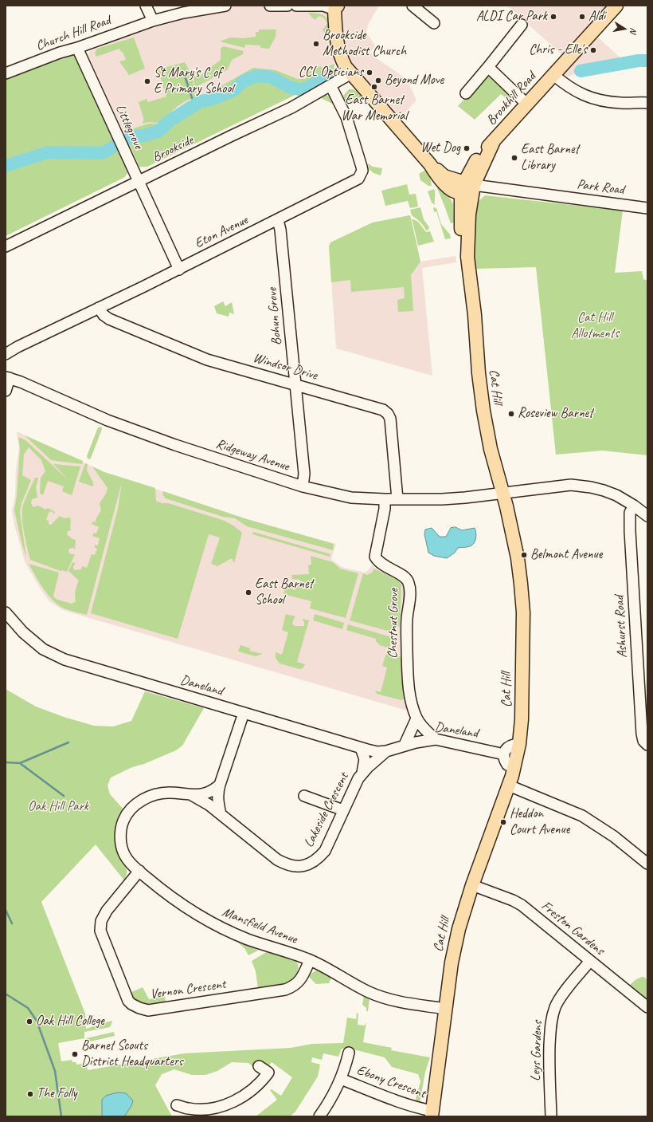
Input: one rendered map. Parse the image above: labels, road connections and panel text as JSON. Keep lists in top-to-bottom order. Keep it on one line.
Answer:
{"streets":{"main road":["Brookhill Road","Cat Hill"],"street":["Church Hill Road","Littlegrove","Brookside","Park Road","Eton Avenue","Bohun Grove","Windsor Drive","Ridgeway Avenue","Chestnut Grove","Ashurst Road","Daneland","Lakeside Crescent","Mansfield Avenue","Freston Gardens","Vernon Crescent","Leys Gardens","Ebony Crescent"]},"crossings":[["Church Hill Road","Littlegrove"],["Brookhill Road","Park Road"],["Brookhill Road","Cat Hill"],["Littlegrove","Brookside"],["Littlegrove","Eton Avenue"],["Brookside","Eton Avenue"],["Park Road","Cat Hill"],["Eton Avenue","Bohun Grove"],["Eton Avenue","Windsor Drive"],["Bohun Grove","Windsor Drive"],["Bohun Grove","Ridgeway Avenue"],["Windsor Drive","Ridgeway Avenue"],["Cat Hill","Ridgeway Avenue"],["Cat Hill","Mansfield Avenue"],["Cat Hill","Freston Gardens"],["Cat Hill","Ebony Crescent"],["Ridgeway Avenue","Chestnut Grove"],["Chestnut Grove","Daneland"],["Daneland","Lakeside Crescent"],["Lakeside Crescent","Mansfield Avenue"],["Mansfield Avenue","Vernon Crescent"],["Freston Gardens","Leys Gardens"]],"parks":["Cat Hill Allotments","Oak Hill Park"],"places":["ALDI Car Park","Aldi","Brookside Methodist Church","Chris - Elle's","CCL Opticians","Beyond Move","St Mary's C of E Primary School","East Barnet War Memorial","Wet Dog","East Barnet Library","Roseview Barnet","Belmont Avenue","East Barnet School","Heddon Court Avenue","Oak Hill College","Barnet Scouts District Headquarters","The Folly"],"north":"right"}
